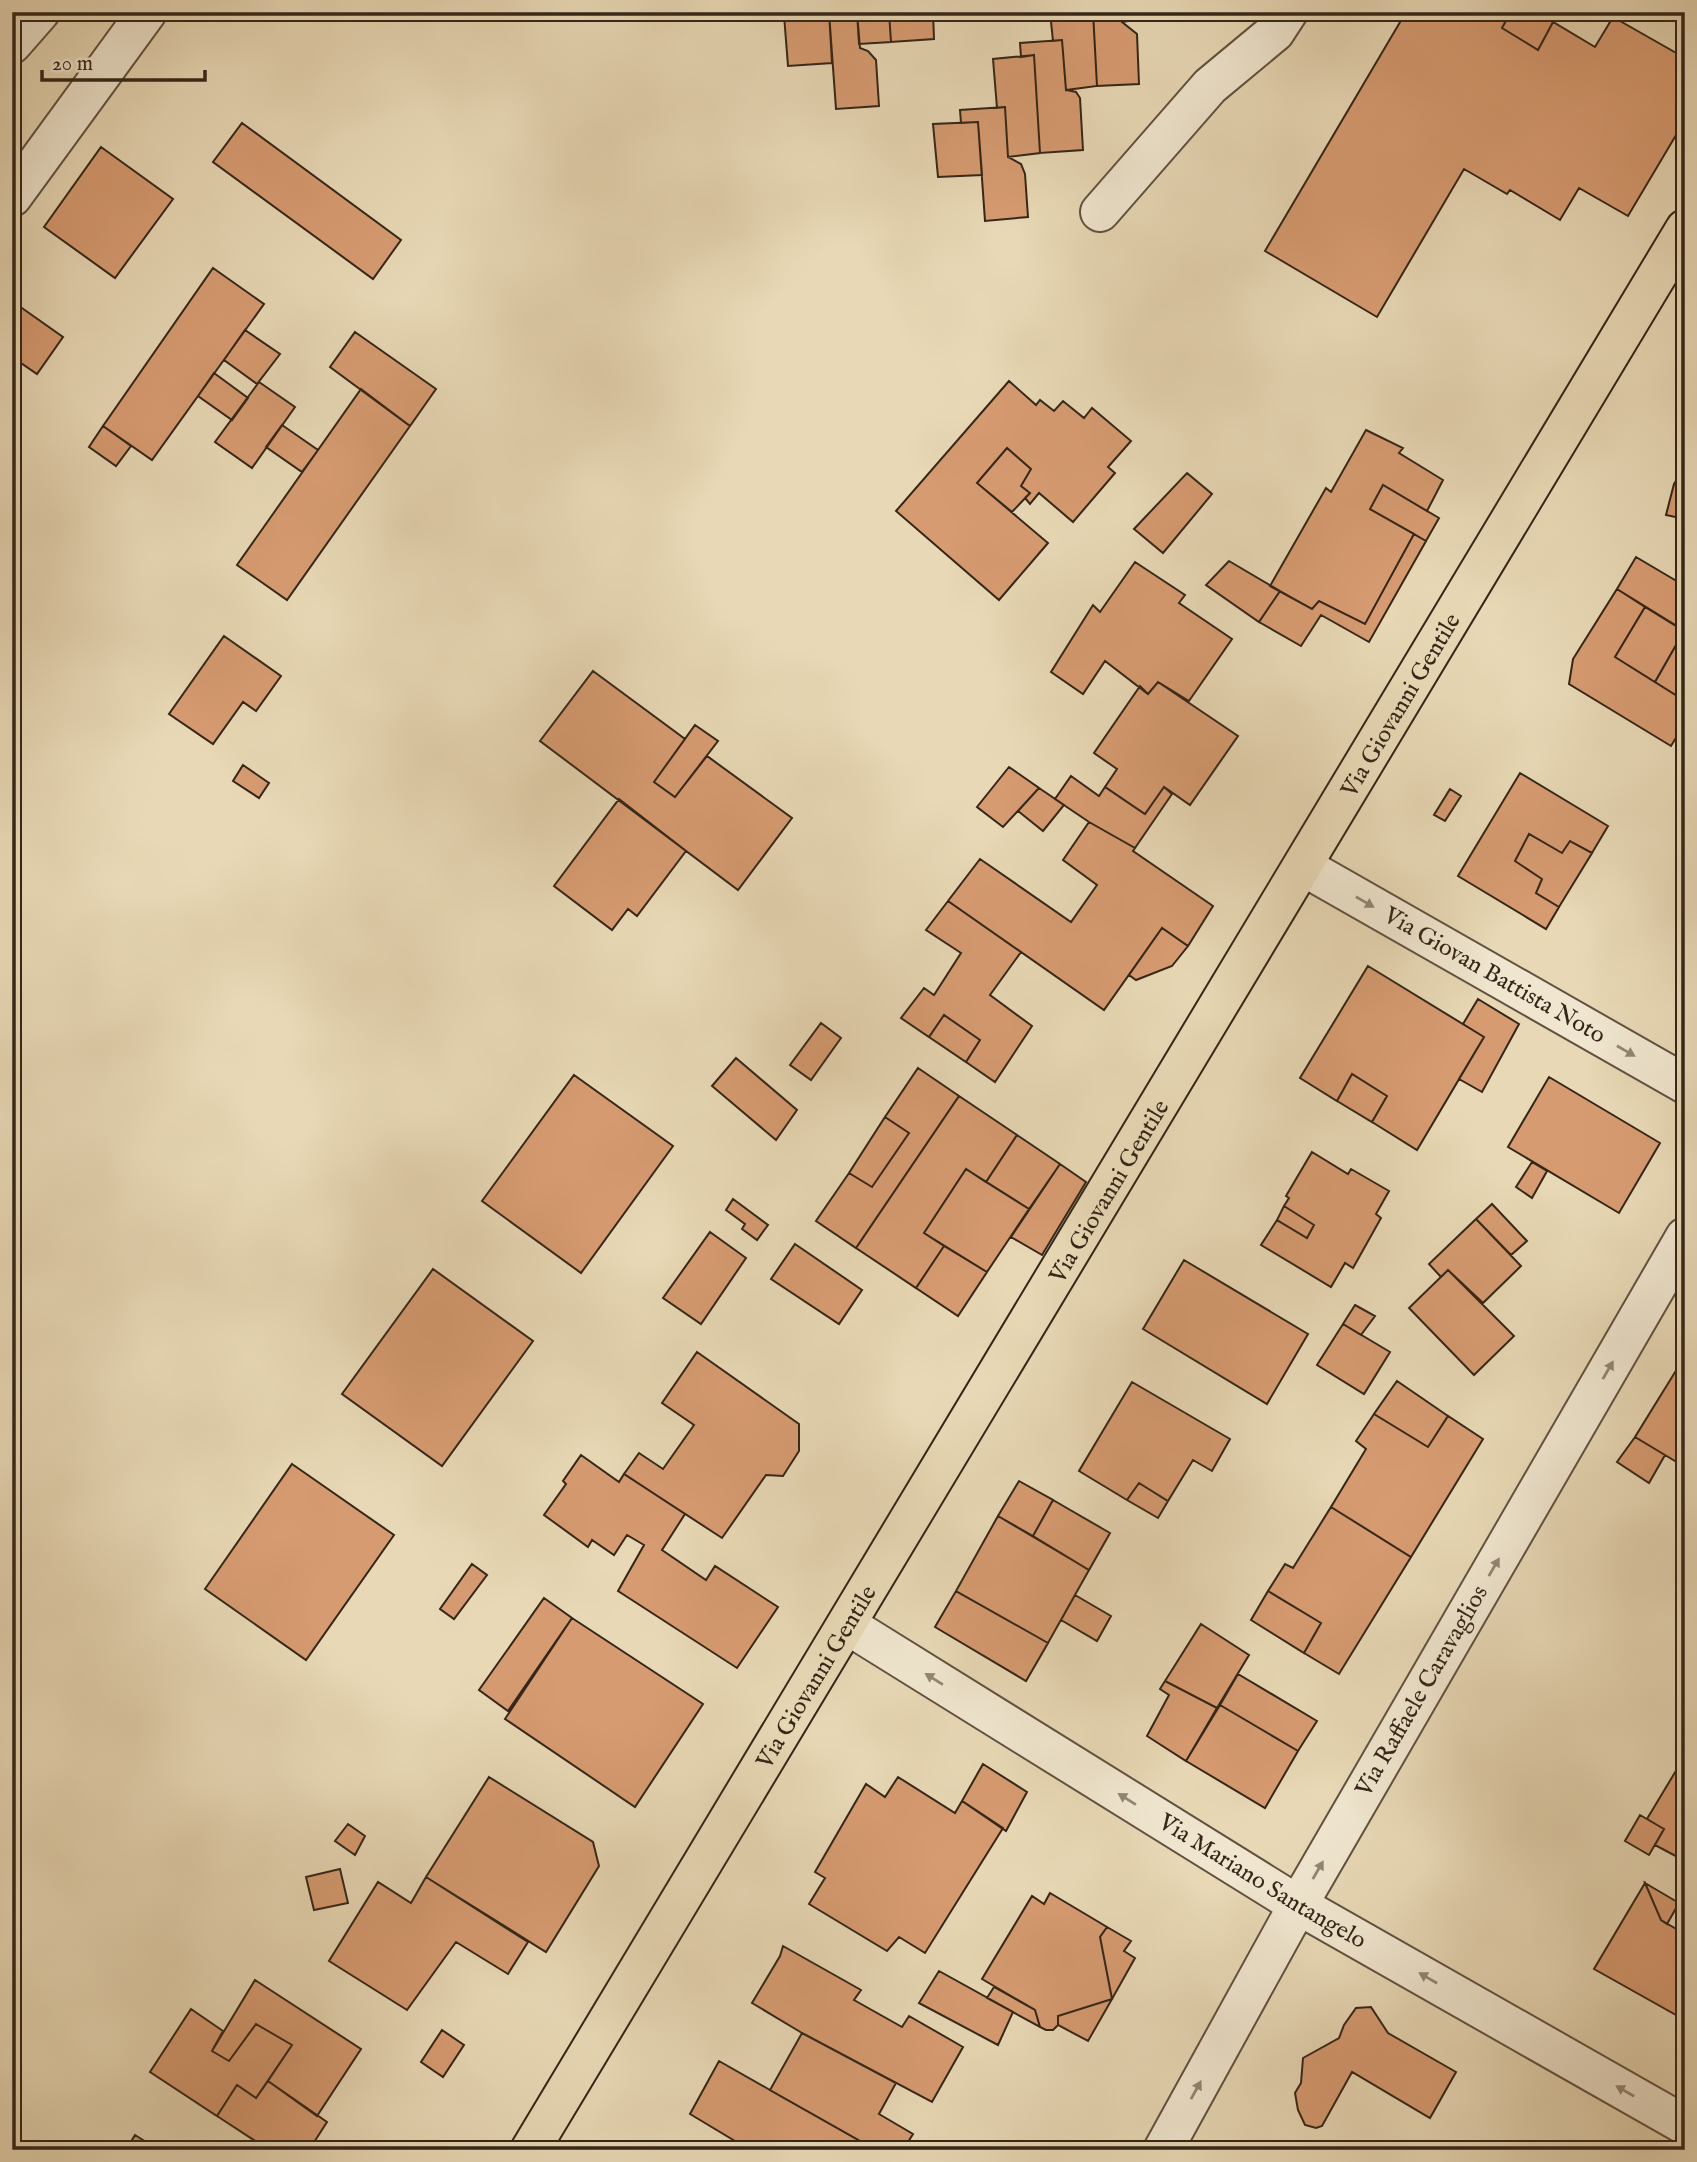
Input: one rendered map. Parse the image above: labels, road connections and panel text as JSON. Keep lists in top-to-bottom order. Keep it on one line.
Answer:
{"streets":{"main road":["Via Giovanni Gentile"],"street":["Via Giovan Battista Noto","Via Raffaele Caravaglios","Via Mariano Santangelo"]},"crossings":[["Via Giovanni Gentile","Via Giovan Battista Noto"],["Via Giovanni Gentile","Via Mariano Santangelo"],["Via Raffaele Caravaglios","Via Mariano Santangelo"]],"one_way":["Via Giovan Battista Noto","Via Raffaele Caravaglios","Via Mariano Santangelo"],"scale_bar":"20 m"}
